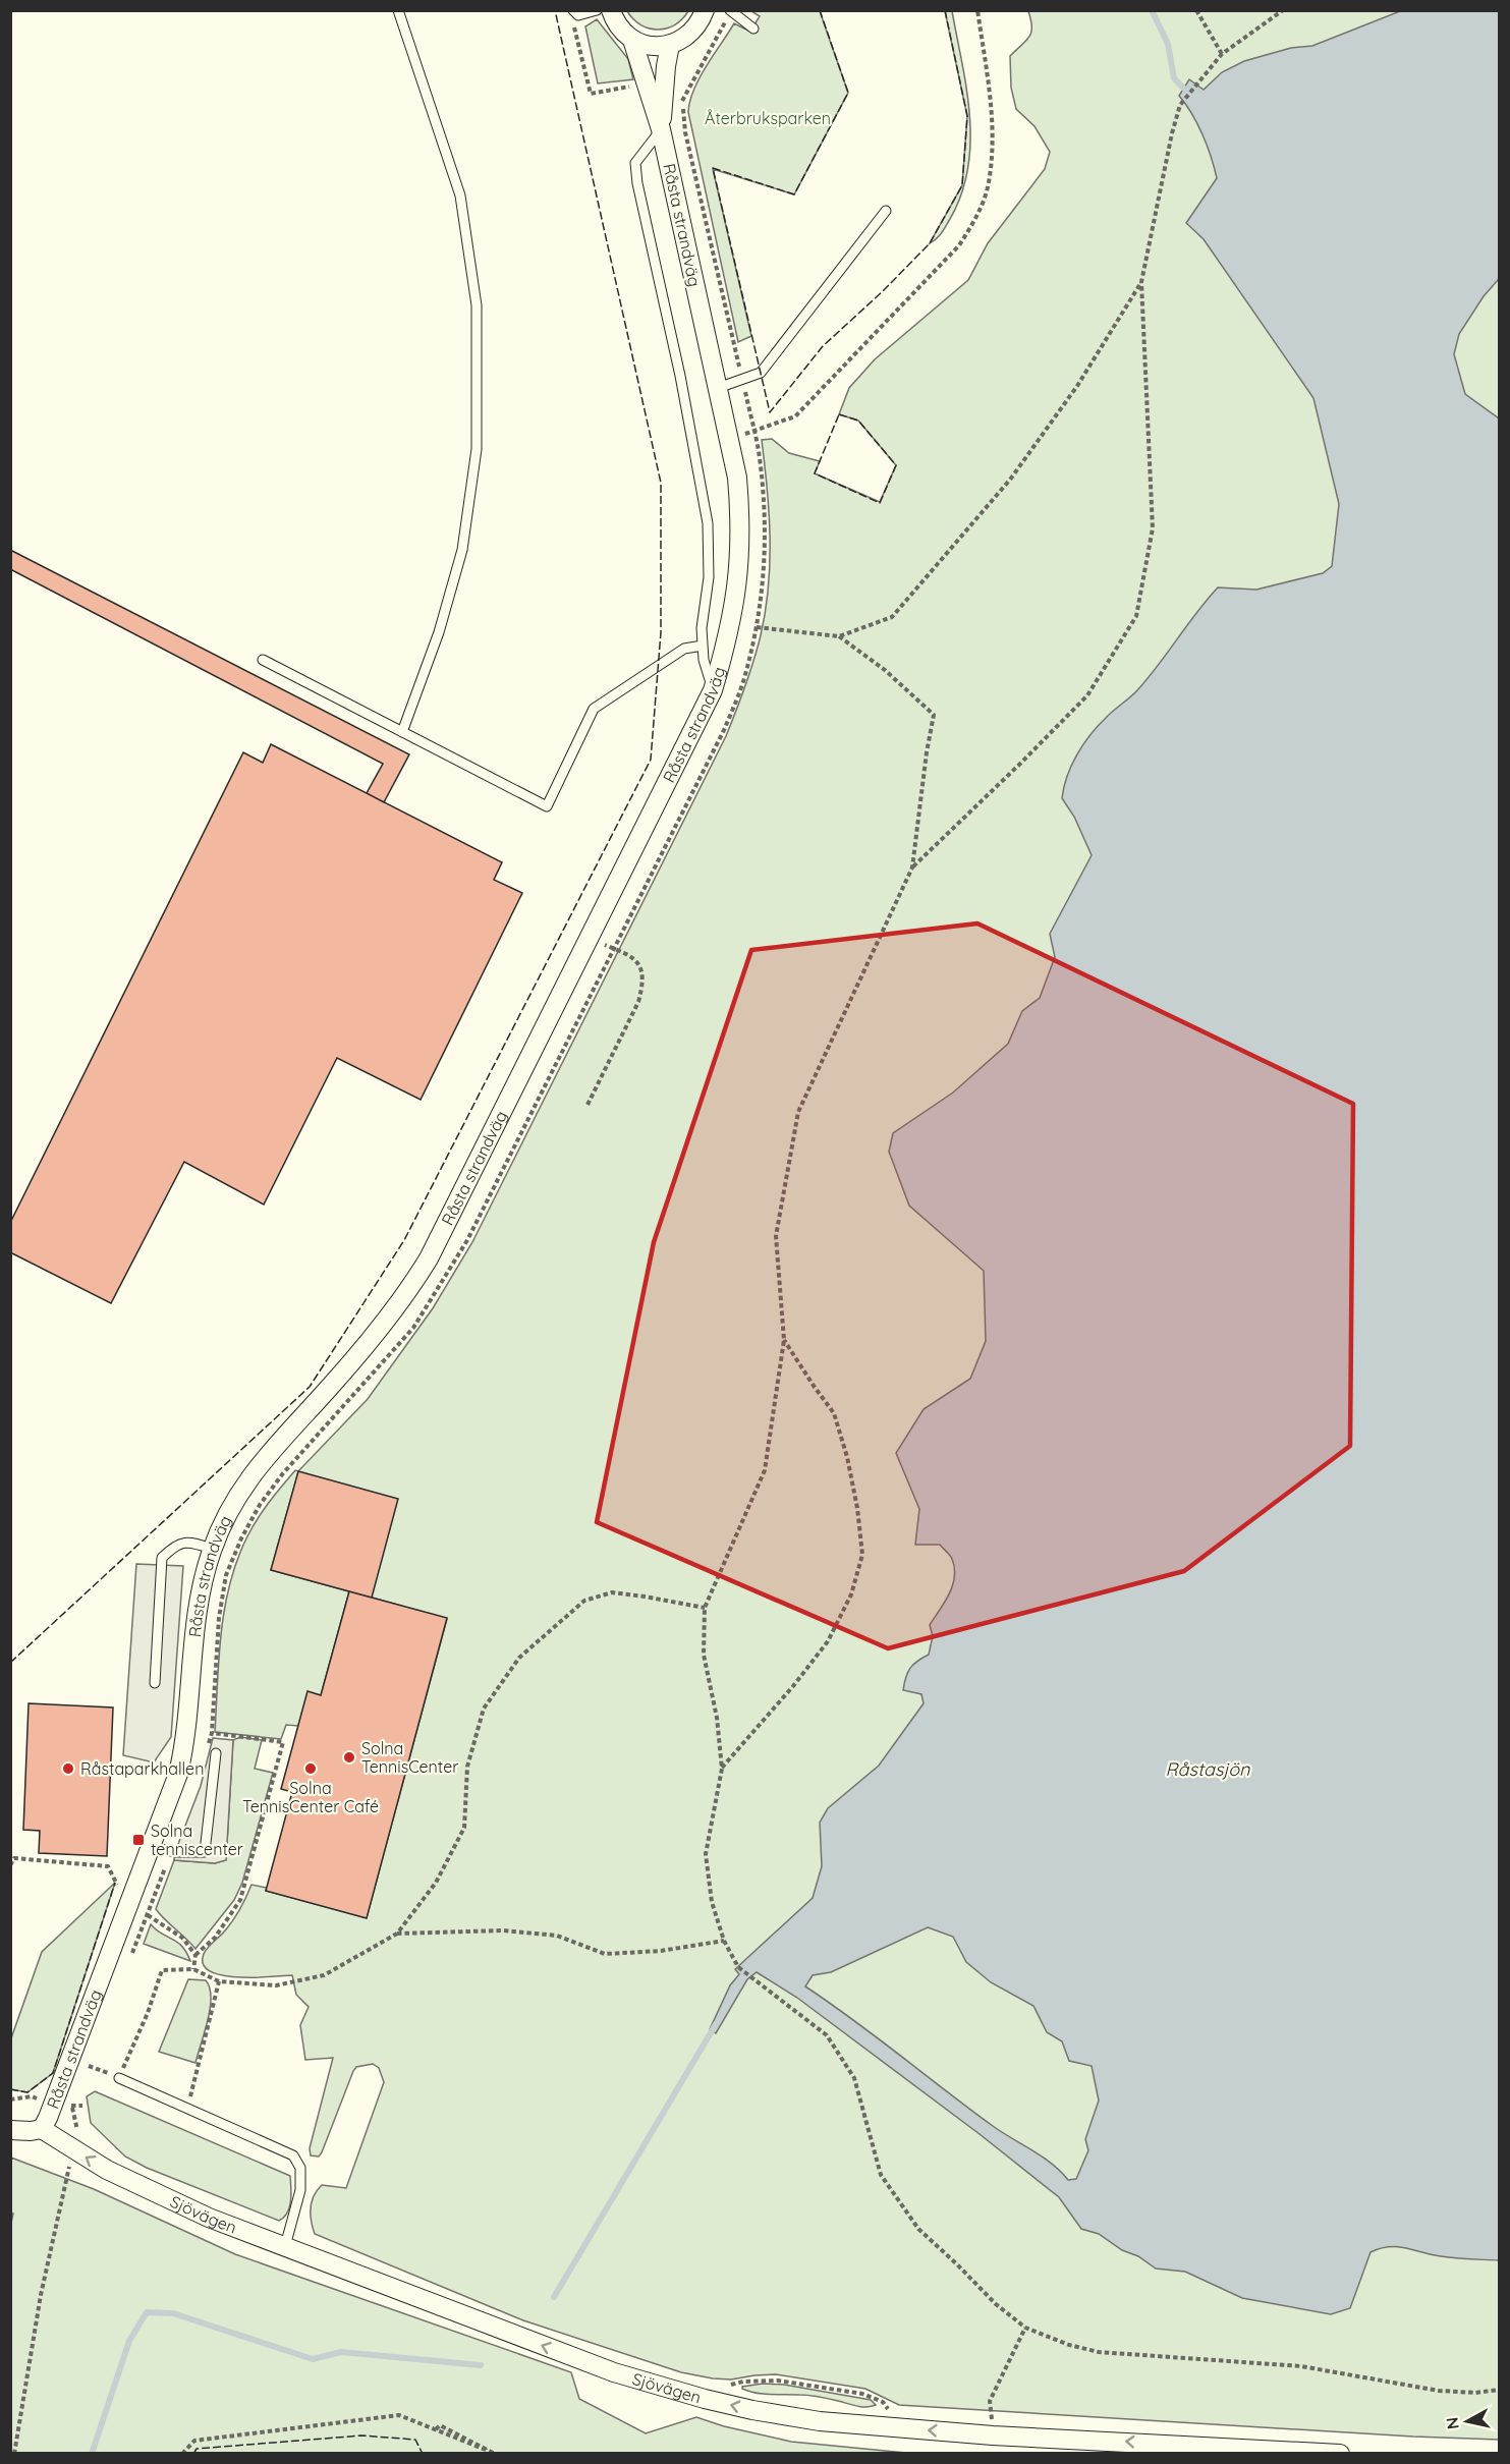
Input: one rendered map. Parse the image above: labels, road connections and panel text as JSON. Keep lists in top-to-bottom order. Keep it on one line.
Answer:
{"streets":{"street":["Råsta strandväg","Sjövägen"]},"crossings":[["Råsta strandväg","Sjövägen"]],"one_way":["Sjövägen"],"water":["Råstasjön"],"parks":["Återbruksparken"],"places":{"other":["Solna TennisCenter","Råstaparkhallen","Solna TennisCenter Café"],"transit":["Solna tenniscenter"]},"north":"left"}
